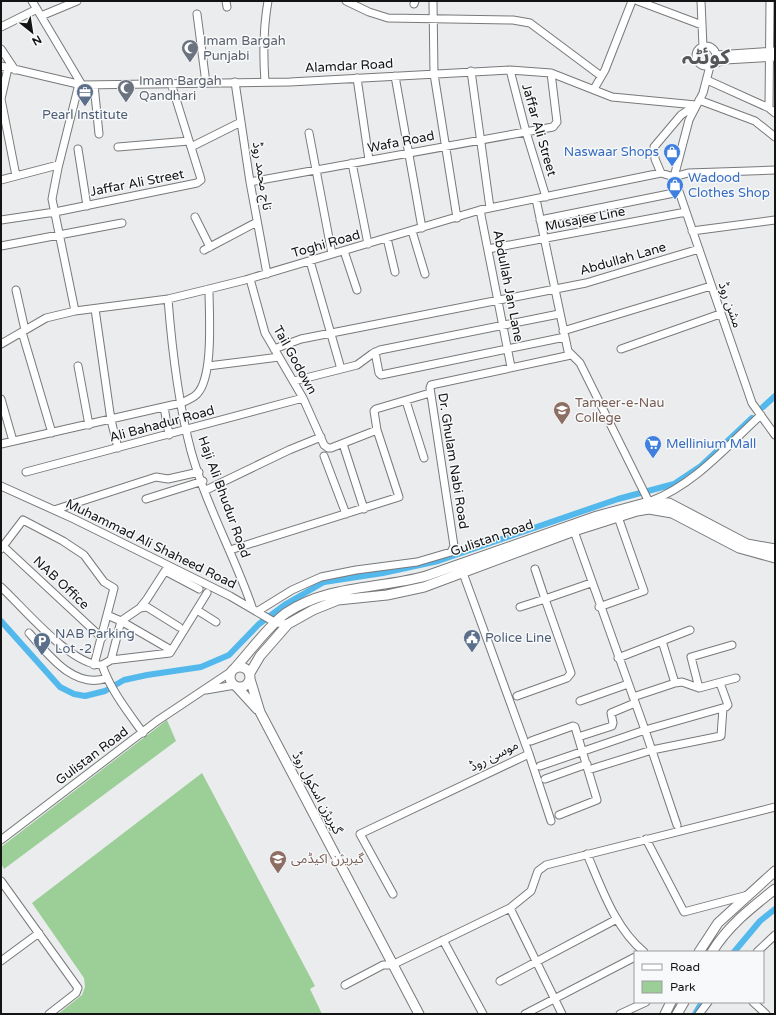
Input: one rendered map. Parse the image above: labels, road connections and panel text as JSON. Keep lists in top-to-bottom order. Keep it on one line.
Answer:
{"streets":{"main road":["Gulistan Road","گیریژن اسکول روڈ"],"street":["Alamdar Road","Jaffar Ali Street","Wafa Road","تاج محمد روڈ","Musajee Line","Toghi Road","Abdullah Lane","Abdullah Jan Lane","مشن روڈ","Tail Godown","Ali Bahadur Road","Dr. Ghulam Nabi Road","Haji Ali Bhudur Road","Muhammad Ali Shaheed Road","NAB Office","موسیٰ روڈ"]},"crossings":[["Alamdar Road","Jaffar Ali Street"],["Alamdar Road","Wafa Road"],["Alamdar Road","تاج محمد روڈ"],["Jaffar Ali Street","Wafa Road"],["Jaffar Ali Street","Toghi Road"],["Wafa Road","تاج محمد روڈ"],["تاج محمد روڈ","Toghi Road"],["Musajee Line","Abdullah Jan Lane"],["Musajee Line","مشن روڈ"],["Toghi Road","Abdullah Jan Lane"],["Toghi Road","Tail Godown"],["Toghi Road","Haji Ali Bhudur Road"],["Abdullah Lane","Abdullah Jan Lane"],["Abdullah Lane","مشن روڈ"],["Abdullah Lane","Tail Godown"],["Abdullah Jan Lane","Dr. Ghulam Nabi Road"],["Tail Godown","Ali Bahadur Road"],["Ali Bahadur Road","Haji Ali Bhudur Road"],["Dr. Ghulam Nabi Road","Haji Ali Bhudur Road"],["Dr. Ghulam Nabi Road","Muhammad Ali Shaheed Road"],["Haji Ali Bhudur Road","Muhammad Ali Shaheed Road"],["Gulistan Road","Muhammad Ali Shaheed Road"],["Gulistan Road","موسیٰ روڈ"]],"districts":["کوئٹہ"],"places":{"mosque":["Imam Bargah Punjabi","Imam Bargah Qandhari"],"office":["Pearl Institute"],"shop":["Naswaar Shops","Wadood Clothes Shop"],"school or university":["Tameer-e-Nau College","گیریژن اکیڈمی"],"supermarket":["Mellinium Mall"],"public building":["Police Line"],"parking":["NAB Parking Lot -2"]},"legend":["Road","Park"],"north":"bottom right"}
